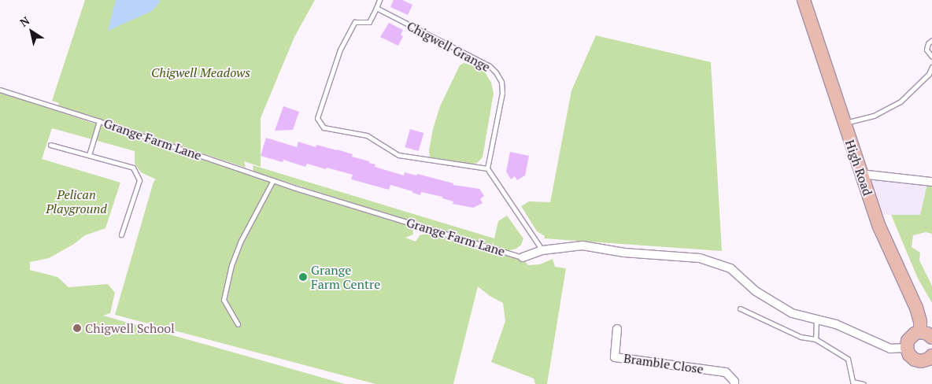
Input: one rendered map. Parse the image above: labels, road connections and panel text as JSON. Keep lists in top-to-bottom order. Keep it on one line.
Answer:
{"streets":{"main road":["High Road"],"street":["Grange Farm Lane","Bramble Close"],"lane":["Chigwell Grange"]},"crossings":[["Grange Farm Lane","High Road"]],"parks":["Chigwell Meadows","Pelican Playground"],"places":["Grange Farm Centre","Chigwell School"],"north":"top left"}
